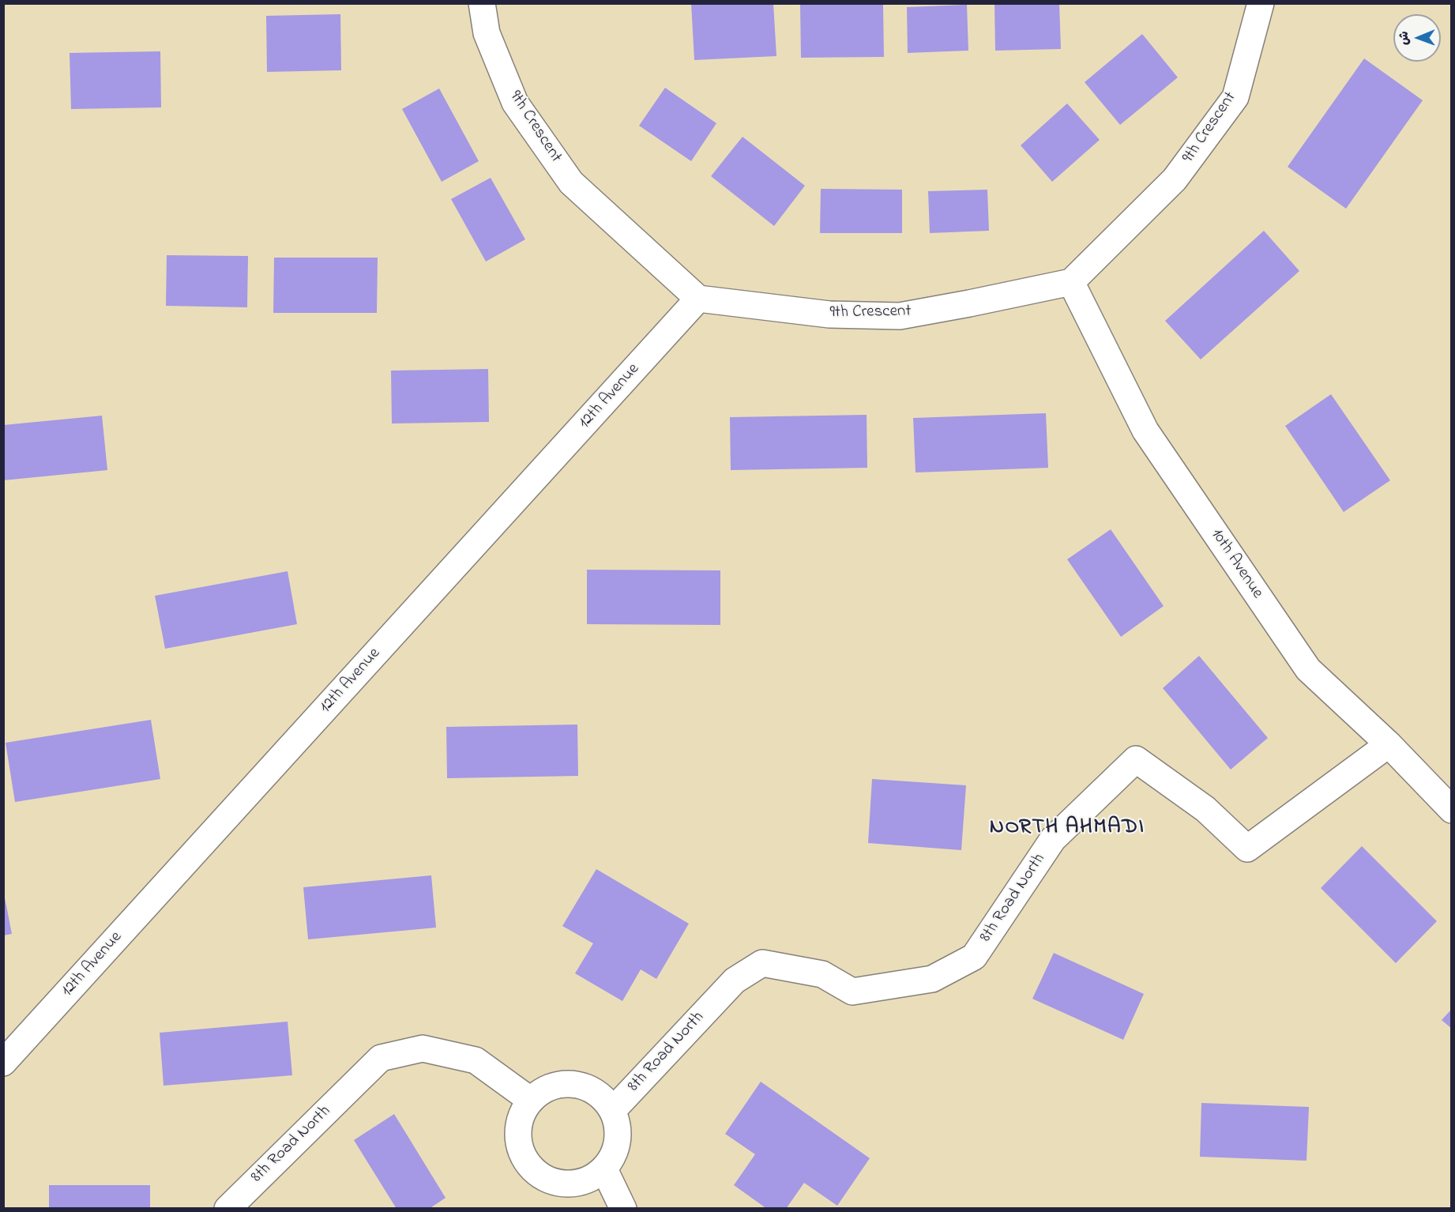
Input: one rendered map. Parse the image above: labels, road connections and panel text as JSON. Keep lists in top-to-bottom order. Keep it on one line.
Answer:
{"streets":{"street":["9th Crescent","12th Avenue","10th Avenue","8th Road North"]},"crossings":[["9th Crescent","12th Avenue"],["9th Crescent","10th Avenue"],["10th Avenue","8th Road North"]],"districts":["NORTH AHMADI"],"north":"left"}
